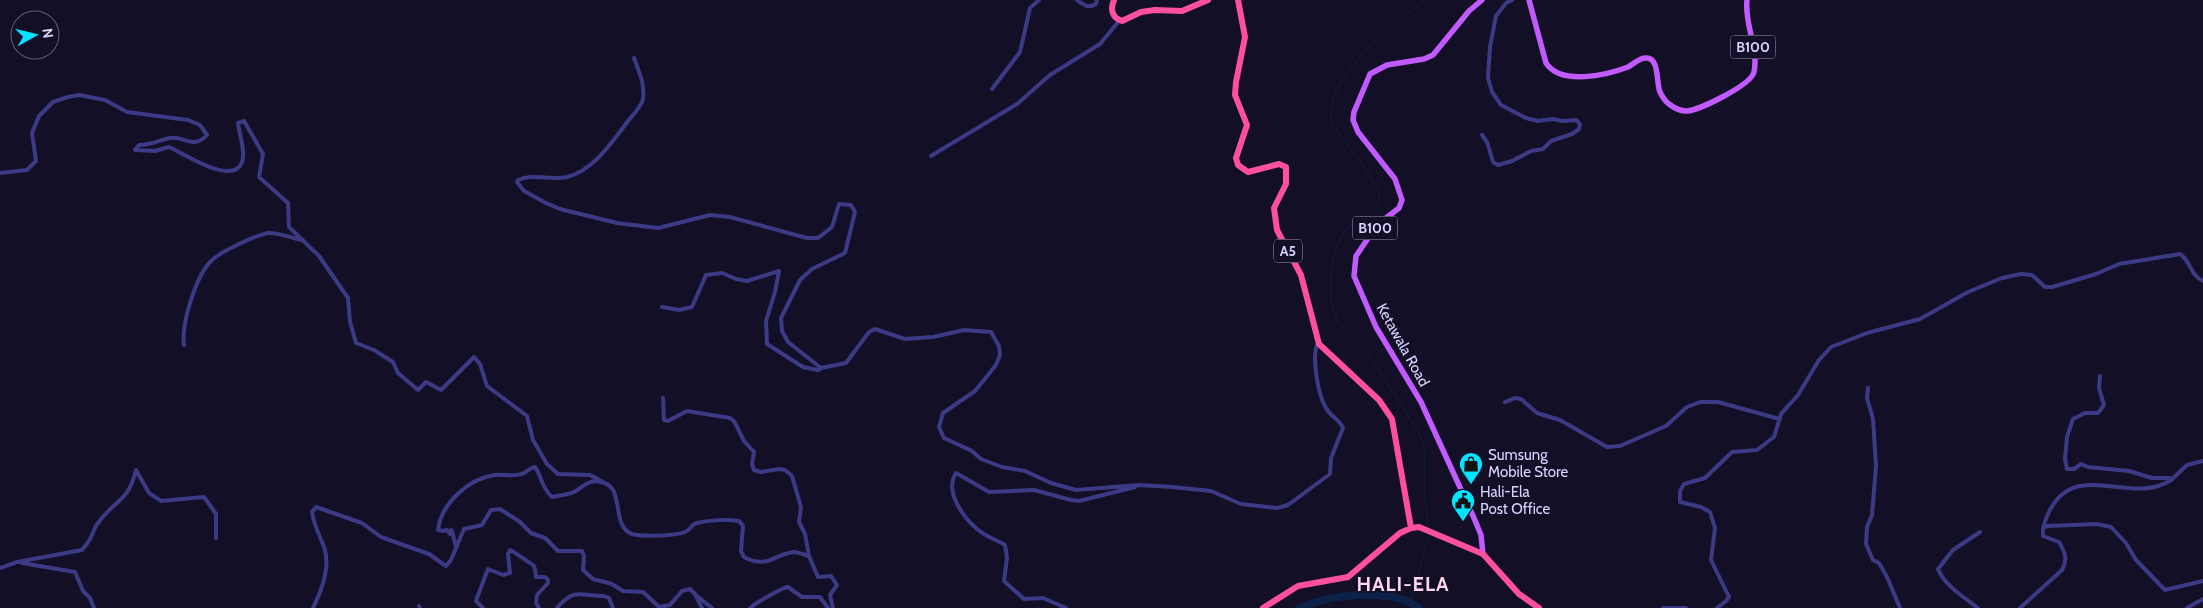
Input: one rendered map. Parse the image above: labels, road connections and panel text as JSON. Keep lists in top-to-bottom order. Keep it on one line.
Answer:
{"streets":{"highway":["A5"],"main road":["B100","Ketawala Road"]},"districts":["HALI-ELA"],"places":{"shop":["Sumsung Mobile Store"],"public building":["Hali-Ela Post Office"]},"north":"right"}
